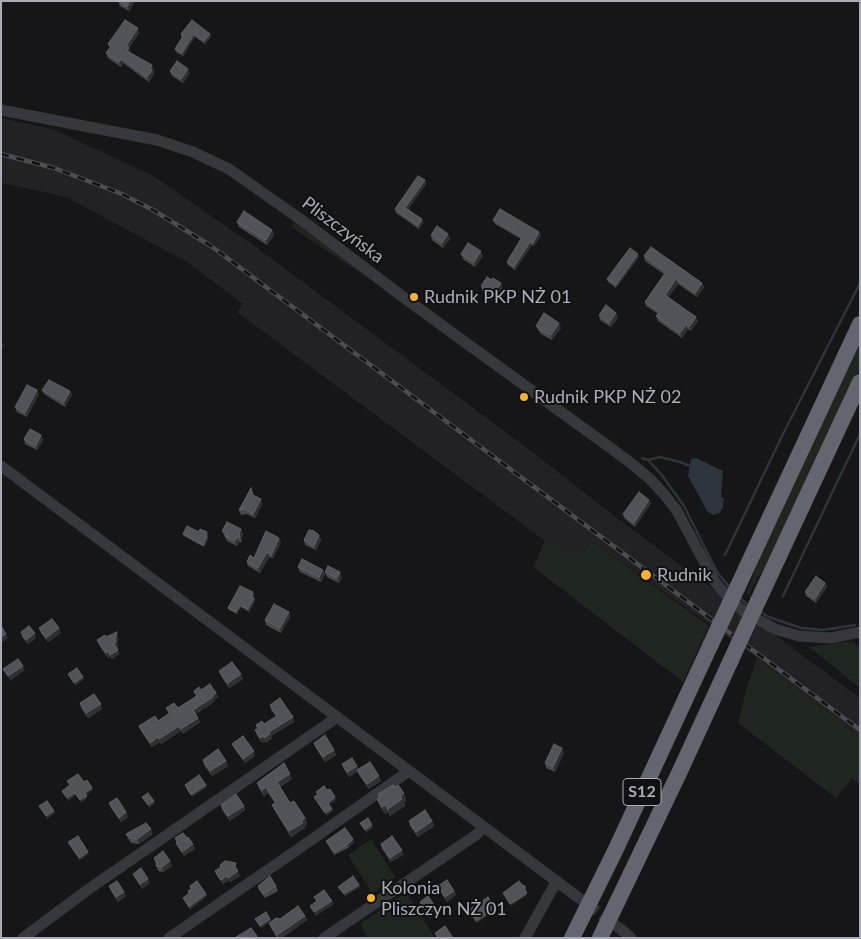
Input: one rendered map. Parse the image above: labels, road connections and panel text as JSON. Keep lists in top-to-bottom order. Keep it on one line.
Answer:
{"streets":{"highway":["S12"],"street":["Pliszczyńska"]},"places":["Rudnik PKP NŻ 01","Rudnik PKP NŻ 02","Rudnik","Kolonia Pliszczyn NŻ 01"]}
